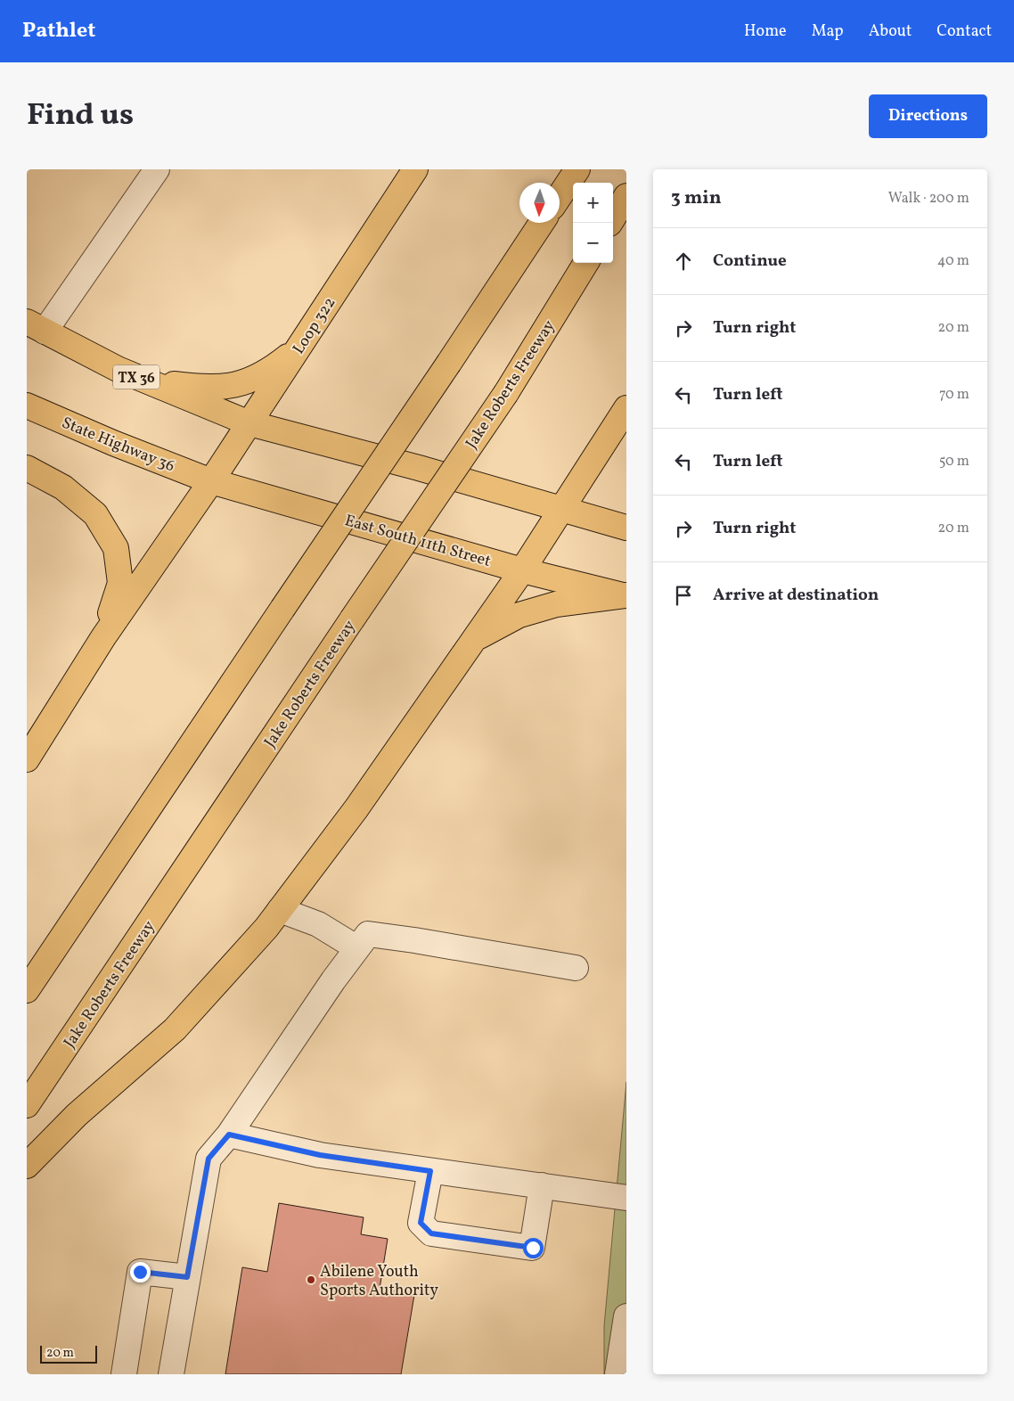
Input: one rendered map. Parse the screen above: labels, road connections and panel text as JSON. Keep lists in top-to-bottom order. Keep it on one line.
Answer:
{"streets":{"main road":["Loop 322","TX 36","Jake Roberts Freeway","State Highway 36","East South 11th Street"]},"crossings":[["Loop 322","TX 36"],["Loop 322","State Highway 36"],["Loop 322","East South 11th Street"],["State Highway 36","East South 11th Street"]],"places":["Abilene Youth Sports Authority"],"scale_bar":"20 m","north":"bottom","page":{"header":"Pathlet","nav":["Home","Map","About","Contact"],"title":"Find us","buttons":"Directions","heading":["3 min","Walk · 200 m"],"map_buttons":["+","−"],"list":[["Continue","40 m"],["Turn right","20 m"],["Turn left","70 m"],["Turn left","50 m"],["Turn right","20 m"],"Arrive at destination"],"scale":"20 m"}}
